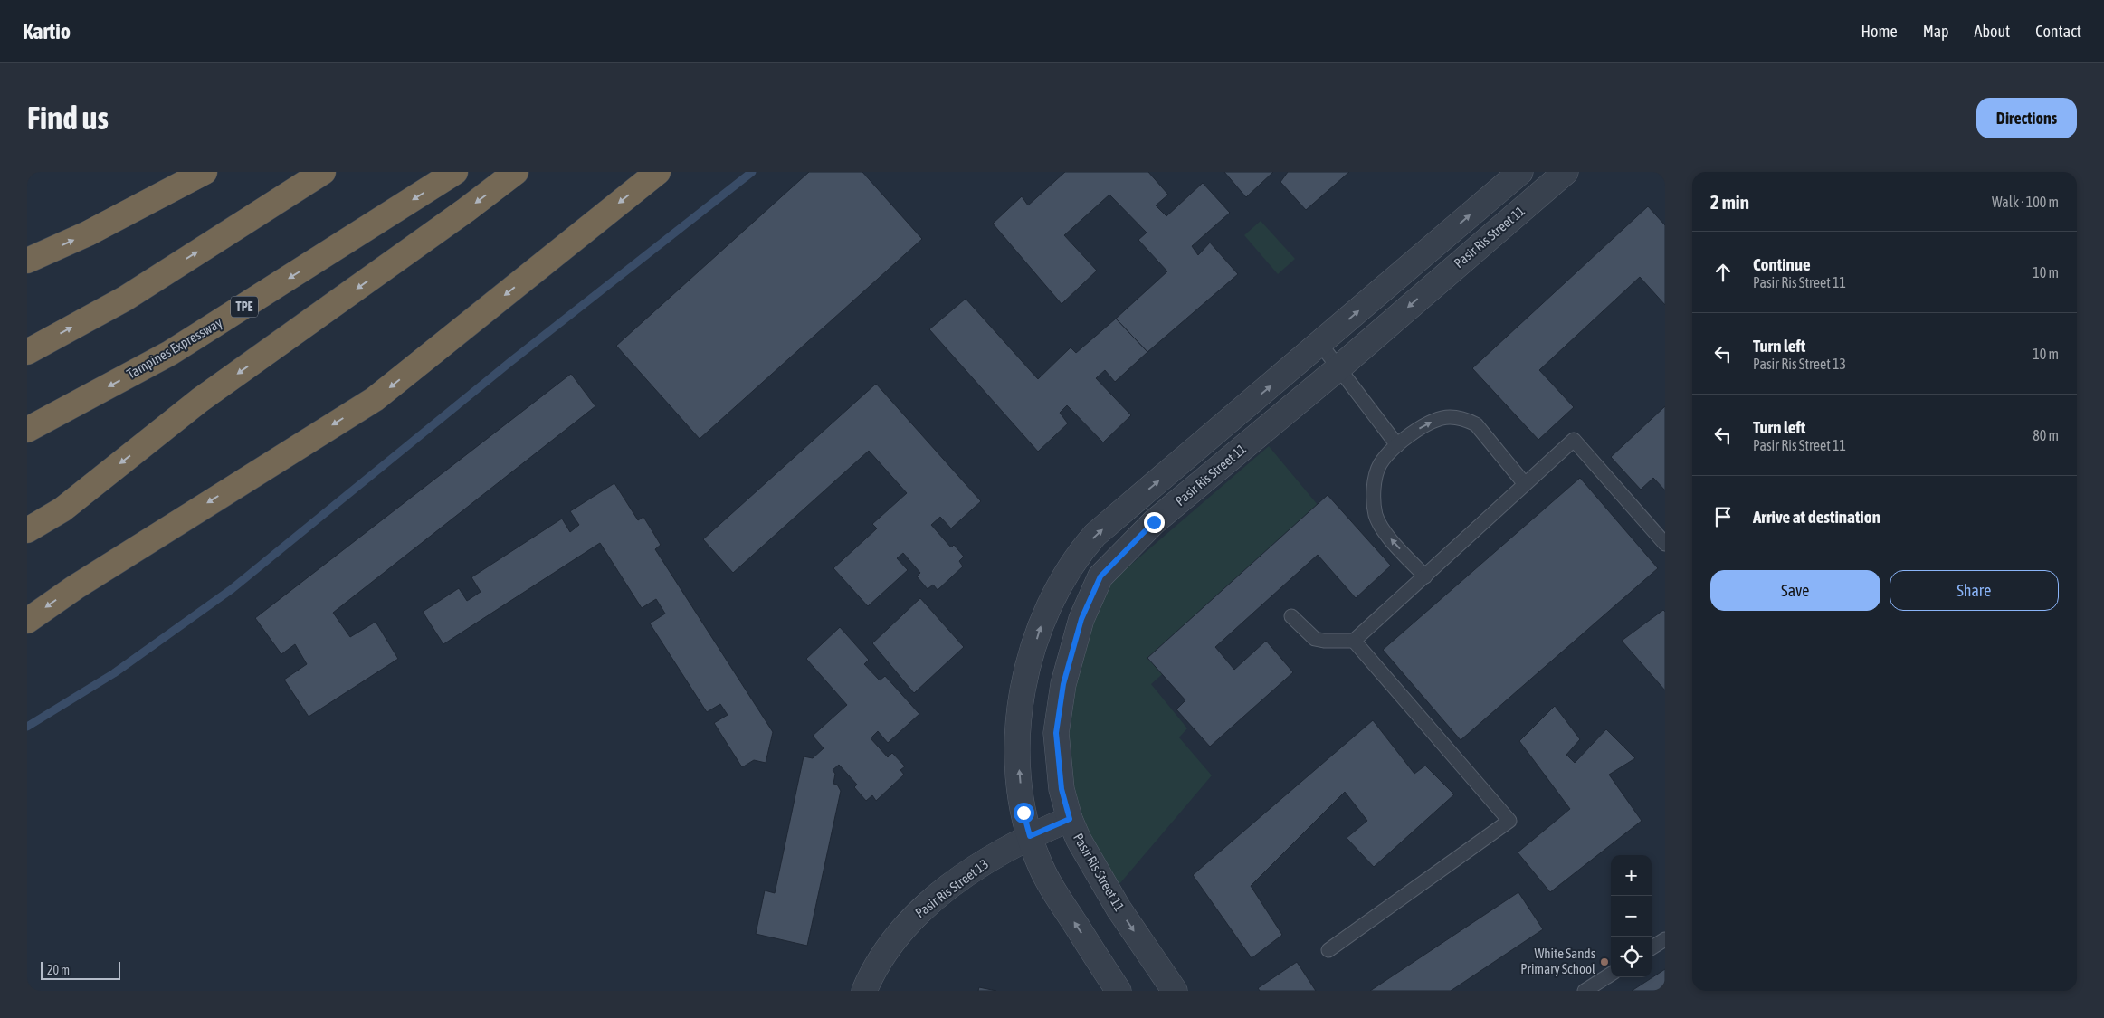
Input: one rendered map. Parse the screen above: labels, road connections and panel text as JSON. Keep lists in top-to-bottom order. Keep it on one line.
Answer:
{"streets":{"highway":["TPE","Tampines Expressway"],"street":["Pasir Ris Street 11","Pasir Ris Street 13"]},"crossings":[["Pasir Ris Street 11","Pasir Ris Street 13"]],"places":["White Sands Primary School"],"scale_bar":"20 m","page":{"header":"Kartio","nav":["Home","Map","About","Contact"],"buttons":["Directions",["Save","Share"]],"title":"Find us","heading":["2 min","Walk · 100 m"],"list":[["Continue","Pasir Ris Street 11","10 m"],["Turn left","Pasir Ris Street 13","10 m"],["Turn left","Pasir Ris Street 11","80 m"],"Arrive at destination"],"map_buttons":["+","−"],"scale":"20 m"}}
